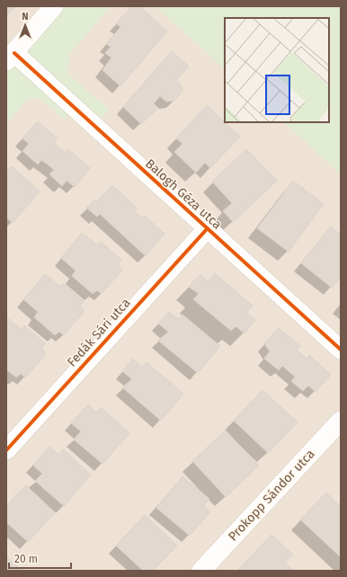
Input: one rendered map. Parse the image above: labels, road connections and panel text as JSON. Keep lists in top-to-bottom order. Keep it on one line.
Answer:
{"streets":{"street":["Balogh Géza utca","Fedák Sári utca","Prokopp Sándor utca"]},"crossings":[["Balogh Géza utca","Fedák Sári utca"]],"scale_bar":"20 m","north":"top"}
